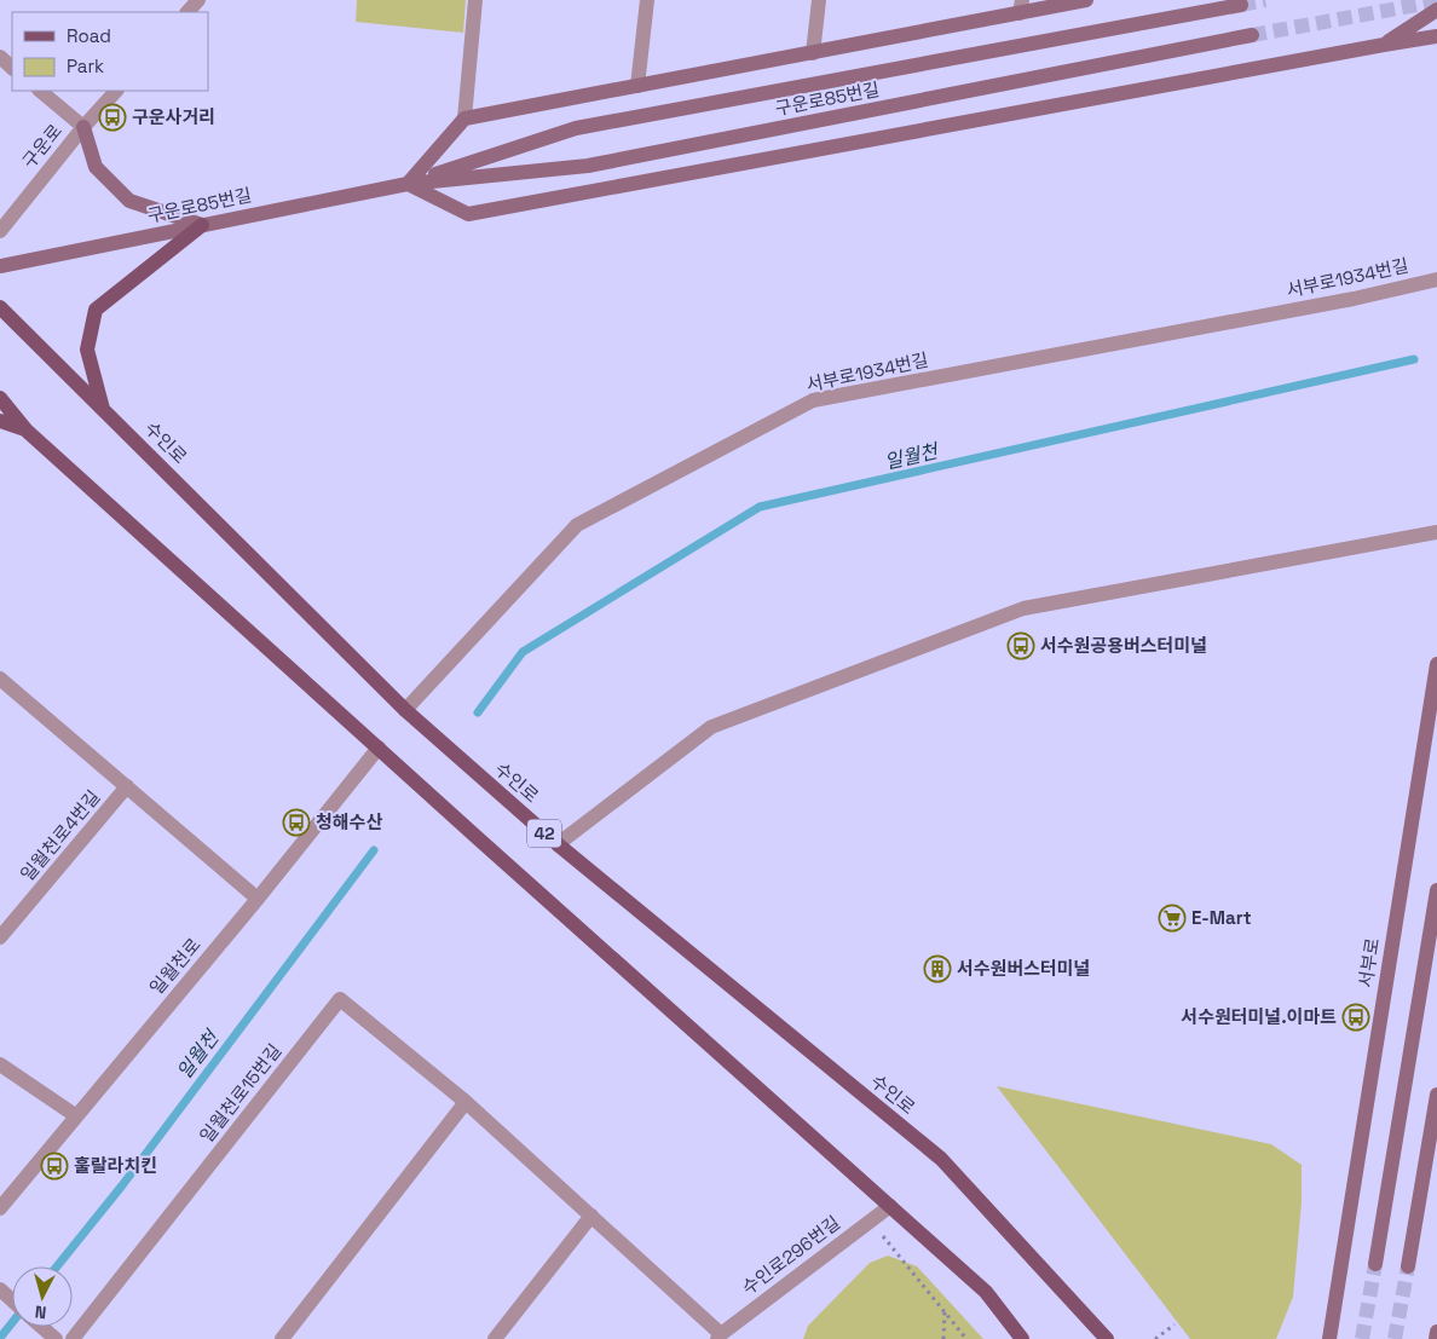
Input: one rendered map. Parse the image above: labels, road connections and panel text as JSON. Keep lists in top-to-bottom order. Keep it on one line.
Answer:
{"streets":{"main road":["수인로","42"],"street":["구운로85번길","구운로","서부로1934번길","일월천로4번길","서부로","일월천로","일월천로15번길","수인로296번길"]},"crossings":[["서부로1934번길","수인로"],["일월천로4번길","일월천로"],["일월천로15번길","수인로296번길"]],"water":["일월천"],"places":{"bus stop":["구운사거리","서수원공용버스터미널","청해수산","서수원터미널.이마트","훌랄라치킨"],"supermarket":["E-Mart"],"building":["서수원버스터미널"]},"legend":["Road","Park"],"north":"bottom"}
